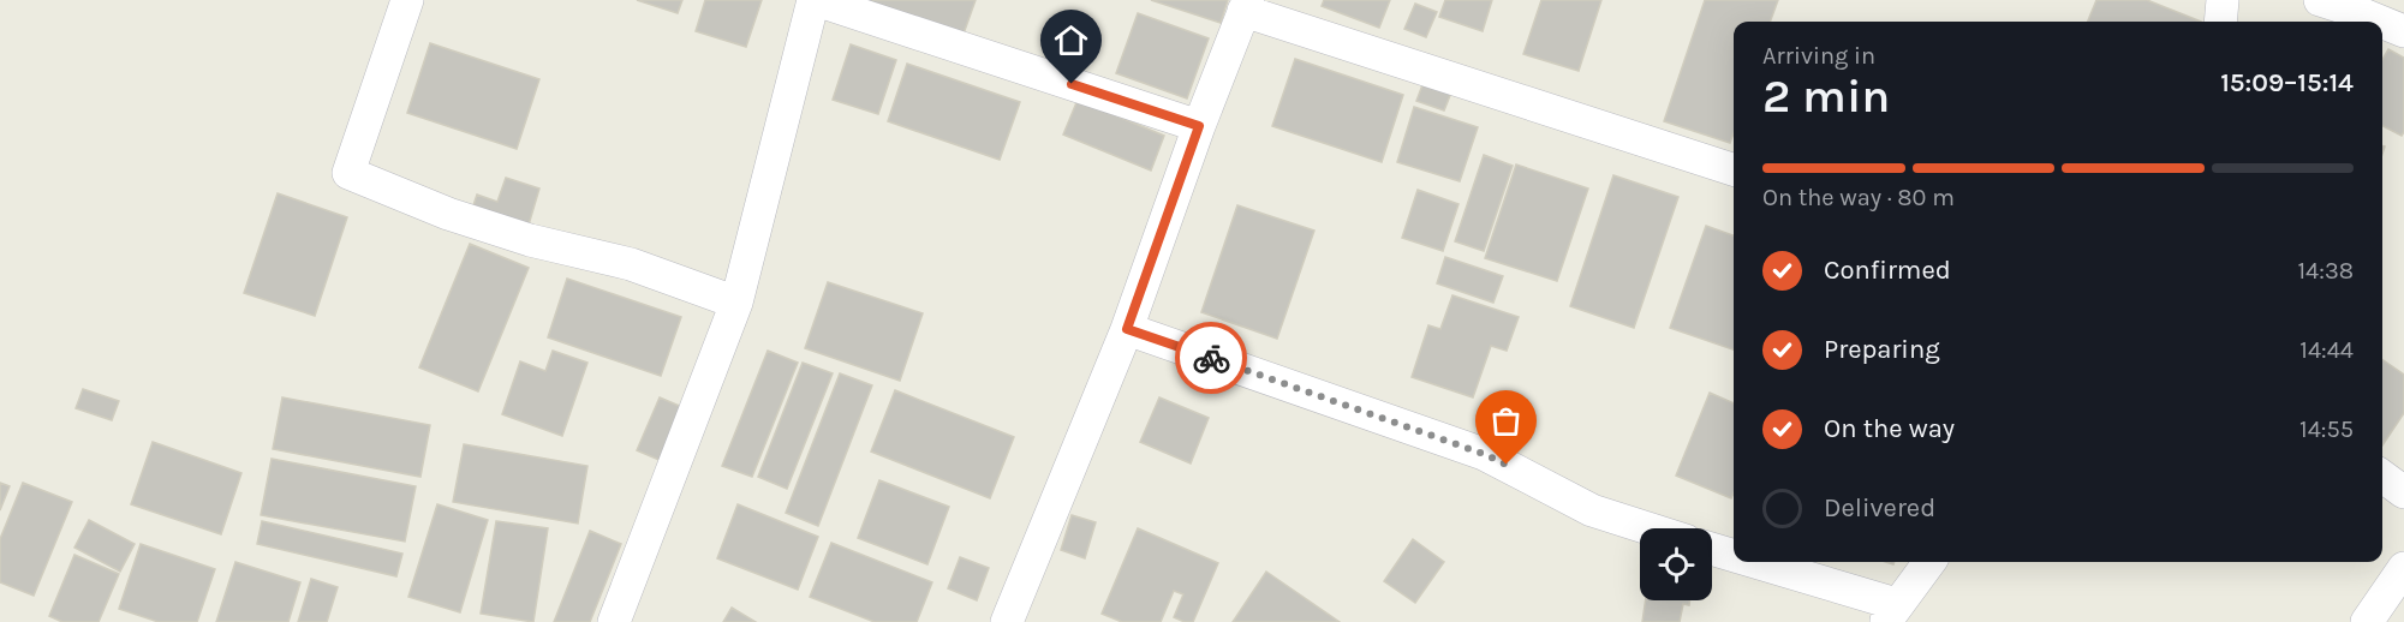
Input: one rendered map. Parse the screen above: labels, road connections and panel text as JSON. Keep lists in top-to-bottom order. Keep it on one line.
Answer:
{"page":{"heading":["2 min","Arriving in","15:09–15:14"],"bar":"On the way · 80 m","list":[["Confirmed","14:38"],["Preparing","14:44"],["On the way","14:55"],"Delivered"]}}
